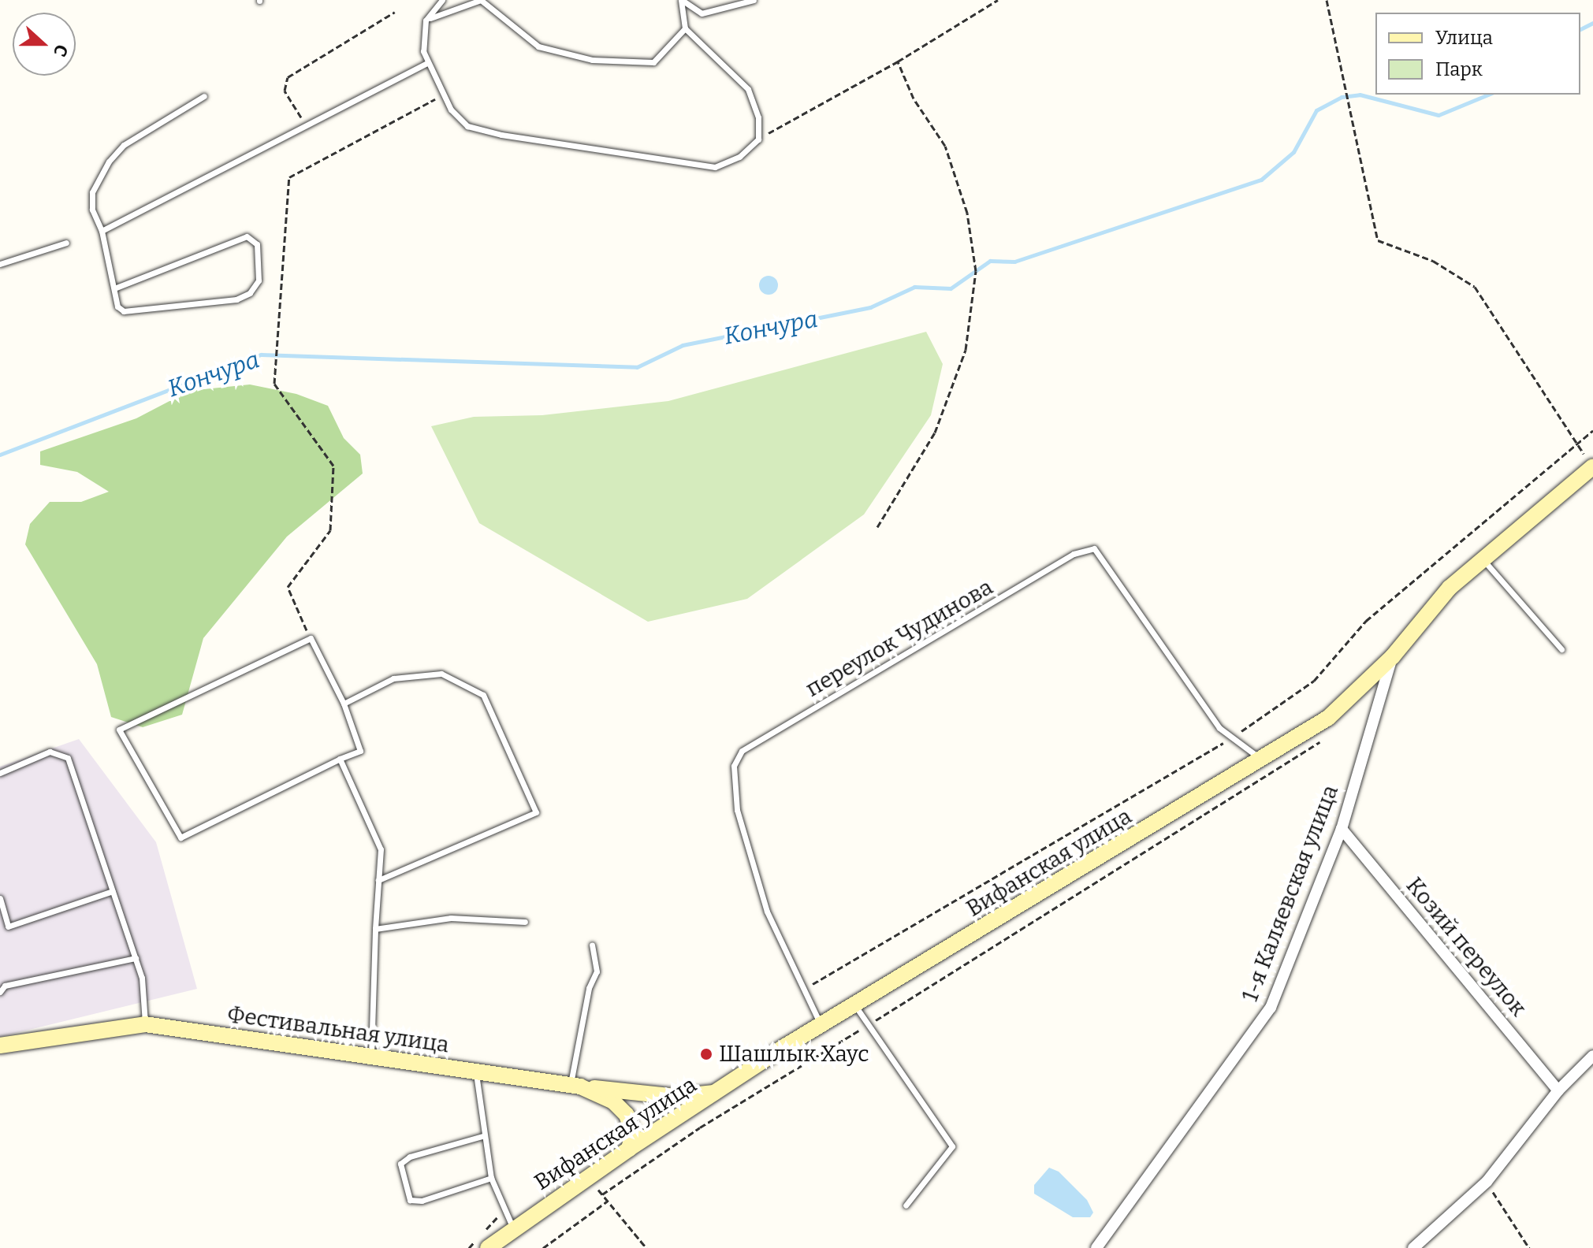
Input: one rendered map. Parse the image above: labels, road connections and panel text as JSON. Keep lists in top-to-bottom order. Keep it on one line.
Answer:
{"streets":{"main road":["Вифанская улица","Фестивальная улица"],"street":["1-я Каляевская улица","Козий переулок"],"lane":["переулок Чудинова"]},"crossings":[["переулок Чудинова","Вифанская улица"],["Вифанская улица","1-я Каляевская улица"],["Вифанская улица","Фестивальная улица"],["1-я Каляевская улица","Козий переулок"]],"water":["Кончура"],"places":["Шашлык Хаус"],"legend":["Улица","Парк"],"north":"right"}
